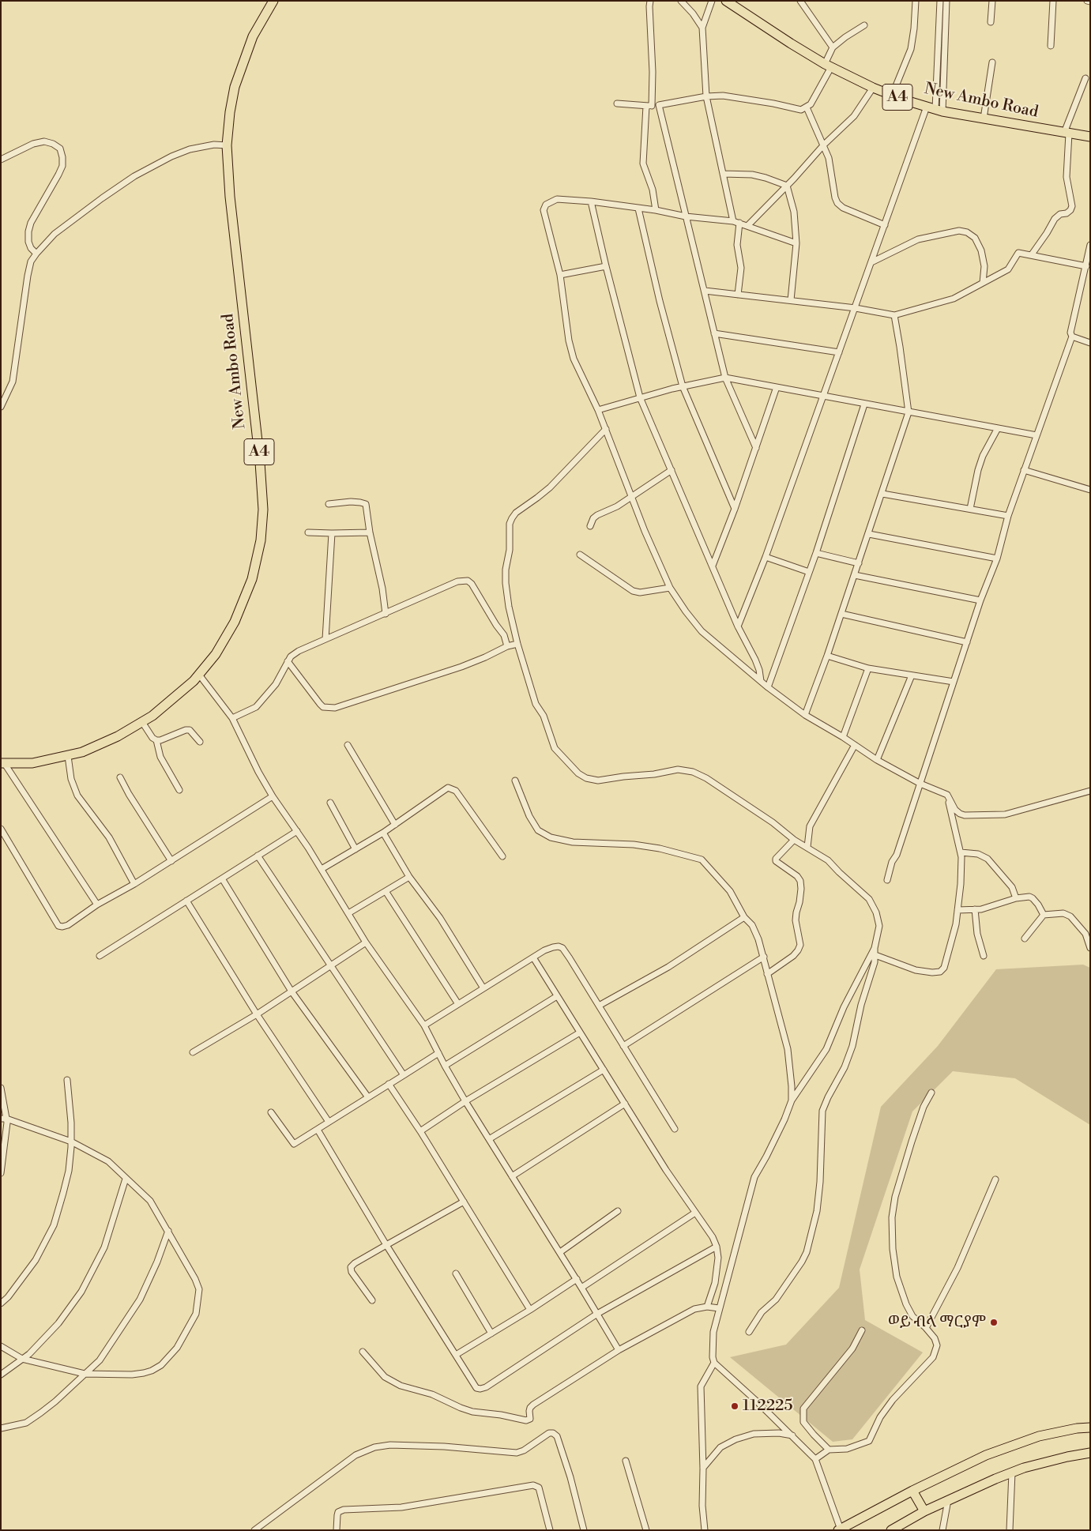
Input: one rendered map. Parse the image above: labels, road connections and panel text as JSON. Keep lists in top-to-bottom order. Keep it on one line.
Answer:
{"streets":{"main road":["A4","New Ambo Road"]},"places":["ወይ ብላ ማርያም","112225"]}
